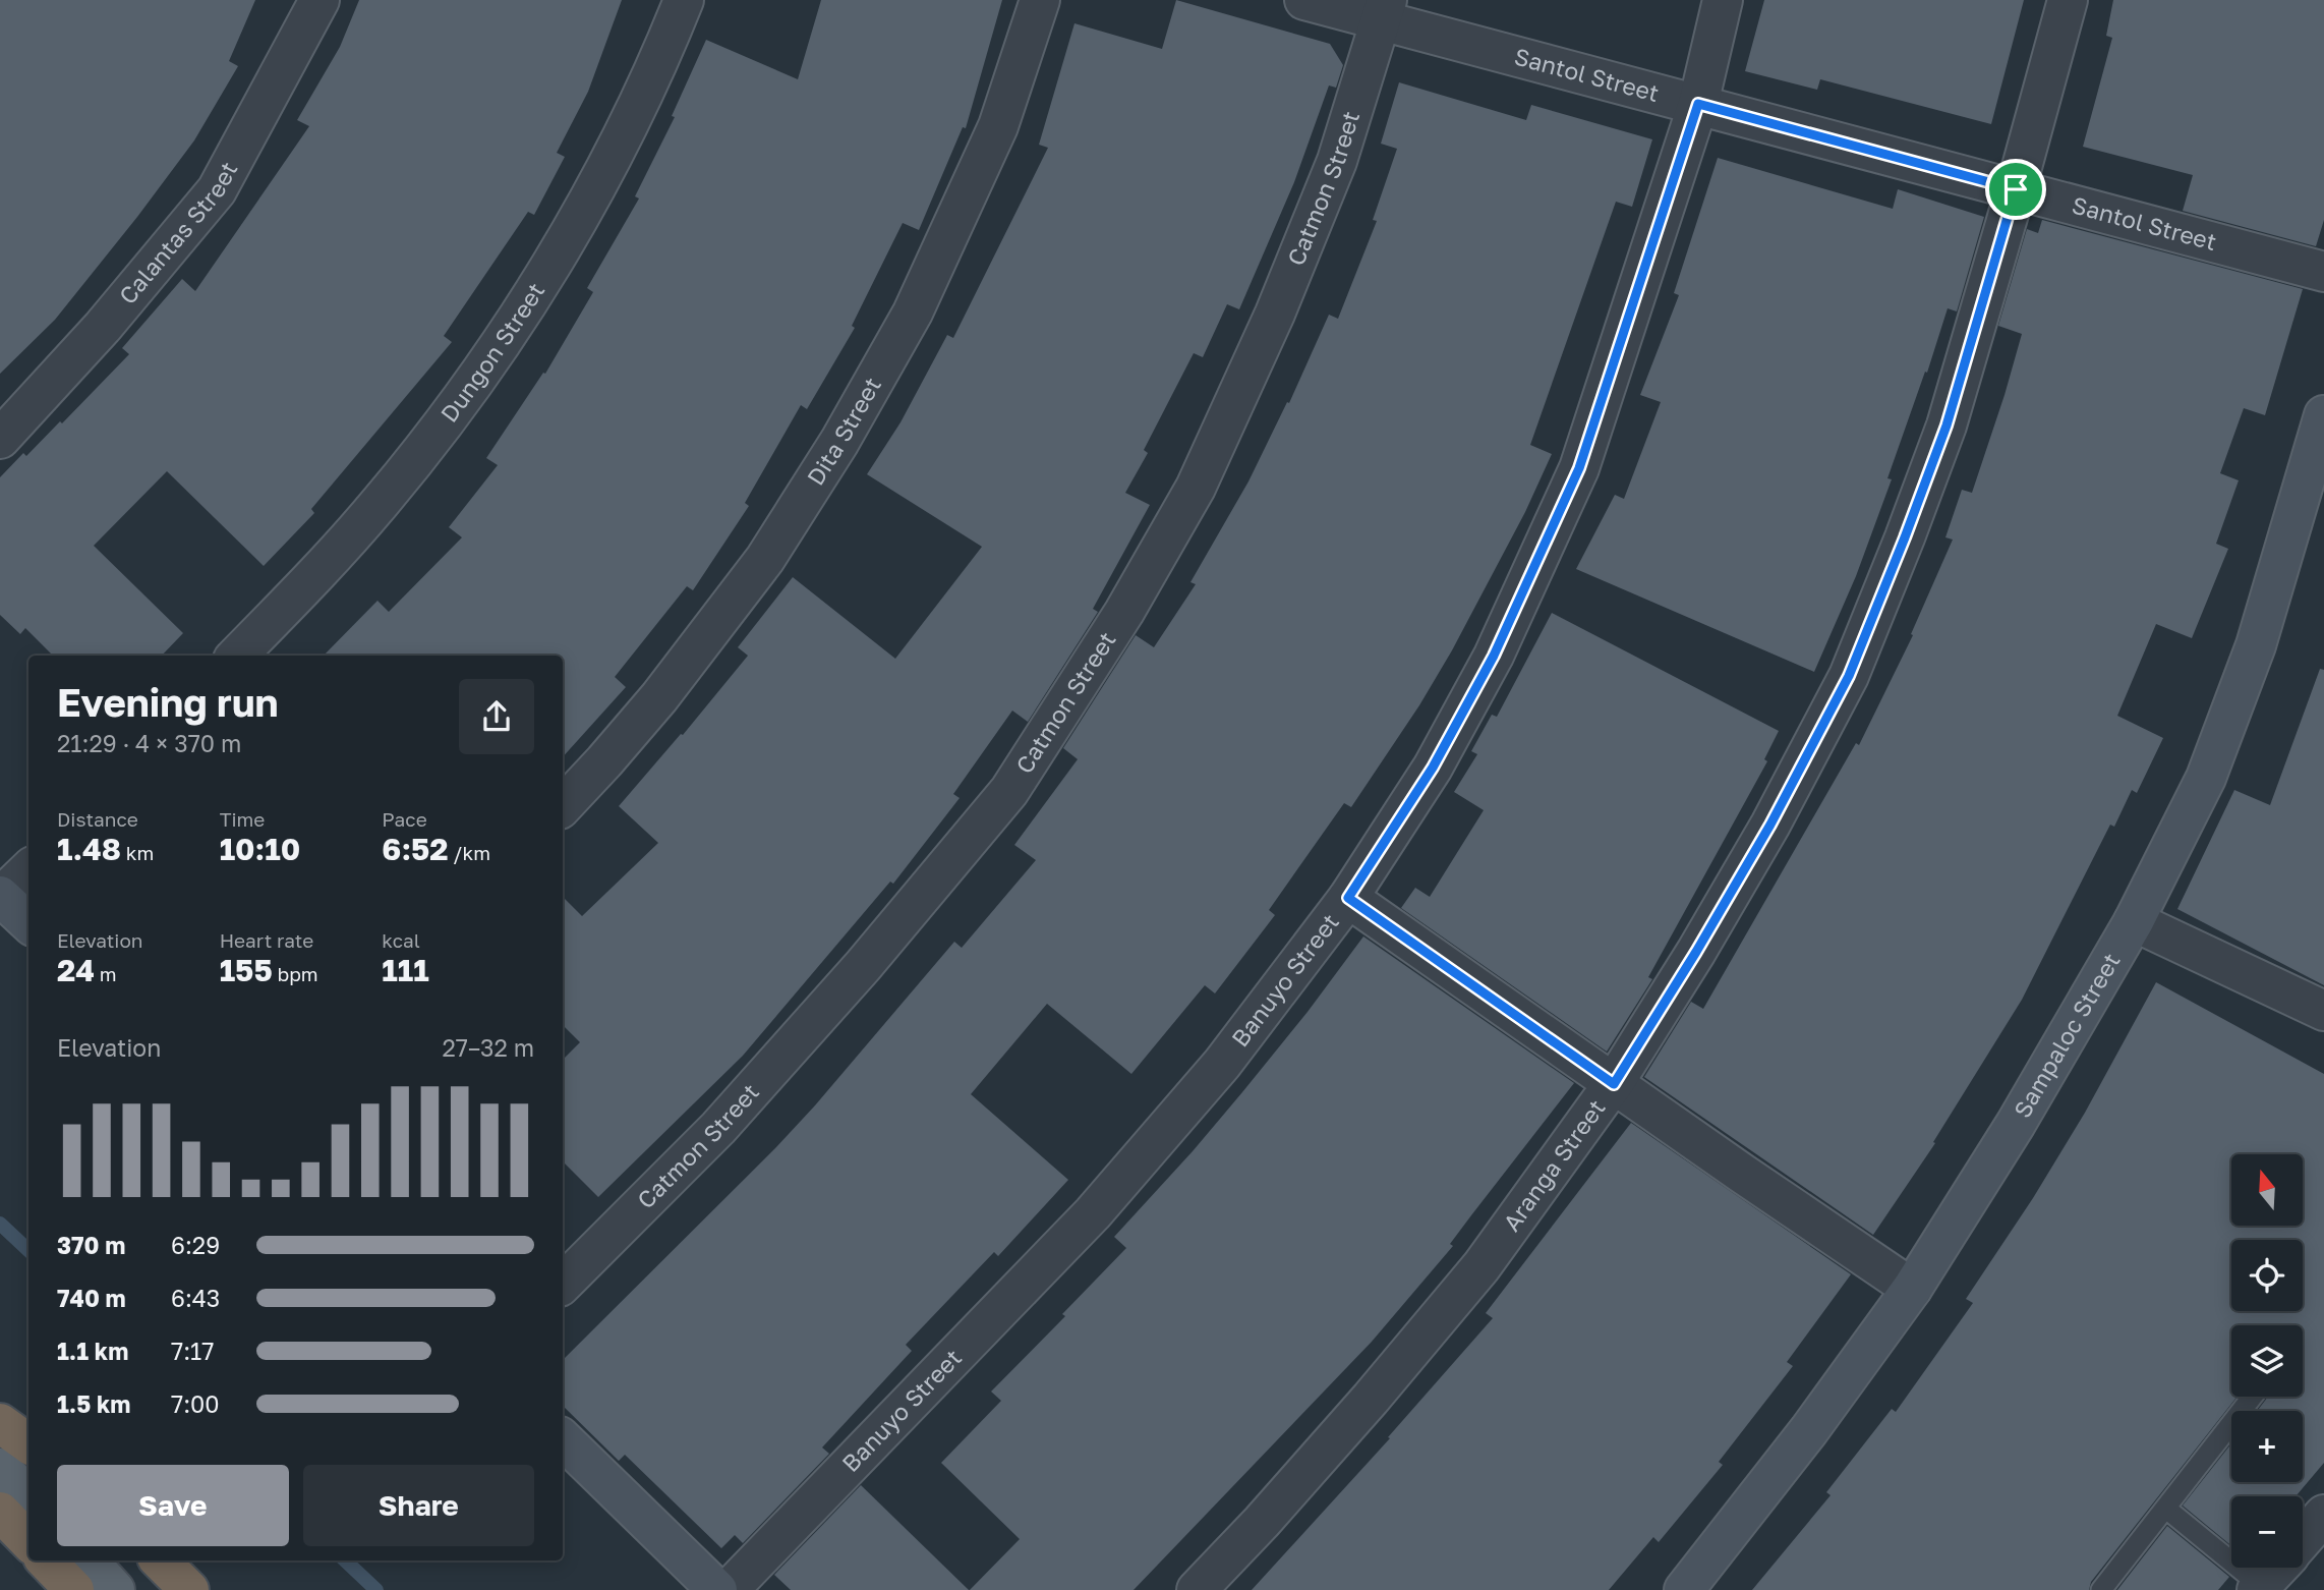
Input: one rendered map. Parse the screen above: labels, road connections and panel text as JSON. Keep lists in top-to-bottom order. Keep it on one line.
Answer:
{"streets":{"street":["Santol Street","Catmon Street","Calantas Street","Dungon Street","Dita Street","Banuyo Street","Sampaloc Street","Aranga Street"]},"crossings":[["Santol Street","Catmon Street"],["Santol Street","Banuyo Street"],["Santol Street","Aranga Street"]],"north":"top","page":{"heading":["Evening run","21:29 · 4 × 370 m"],"stats":[["Distance","1.48 km"],["Time","10:10"],["Pace","6:52 /km"],["Elevation","24 m"],["Heart rate","155 bpm"],["kcal","111"]],"chart":["Elevation","27–32 m"],"map_buttons":["+","−"],"list":[{"name":"370 m","note":"6:29"},{"name":"740 m","note":"6:43"},{"name":"1.1 km","note":"7:17"},{"name":"1.5 km","note":"7:00"}],"buttons":["Save","Share"]}}
